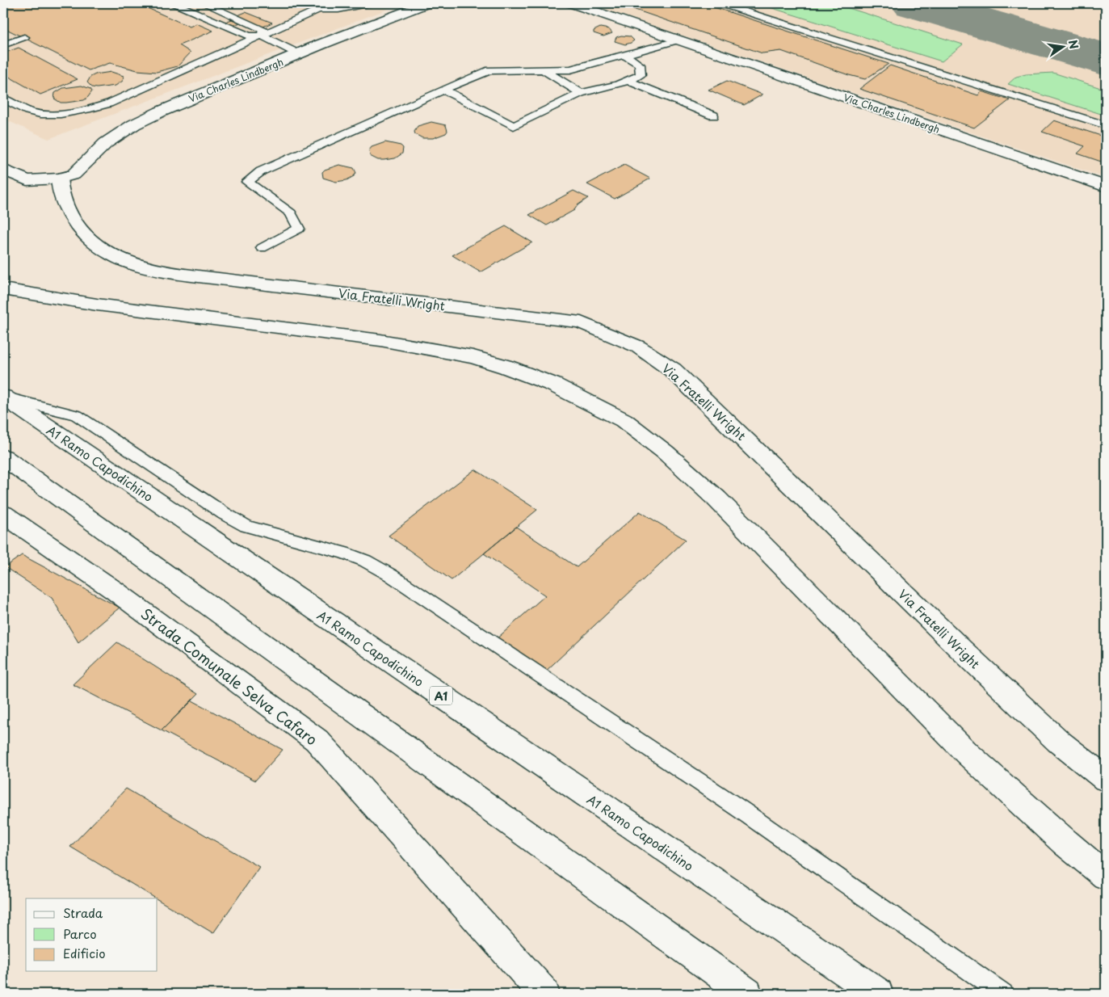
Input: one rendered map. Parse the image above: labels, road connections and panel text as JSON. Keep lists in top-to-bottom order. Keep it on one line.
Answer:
{"streets":{"main road":["Via Charles Lindbergh","Via Fratelli Wright","A1 Ramo Capodichino","Strada Comunale Selva Cafaro","A1"]},"crossings":[["Via Charles Lindbergh","Via Fratelli Wright"]],"legend":["Strada","Parco","Edificio"],"north":"right"}
